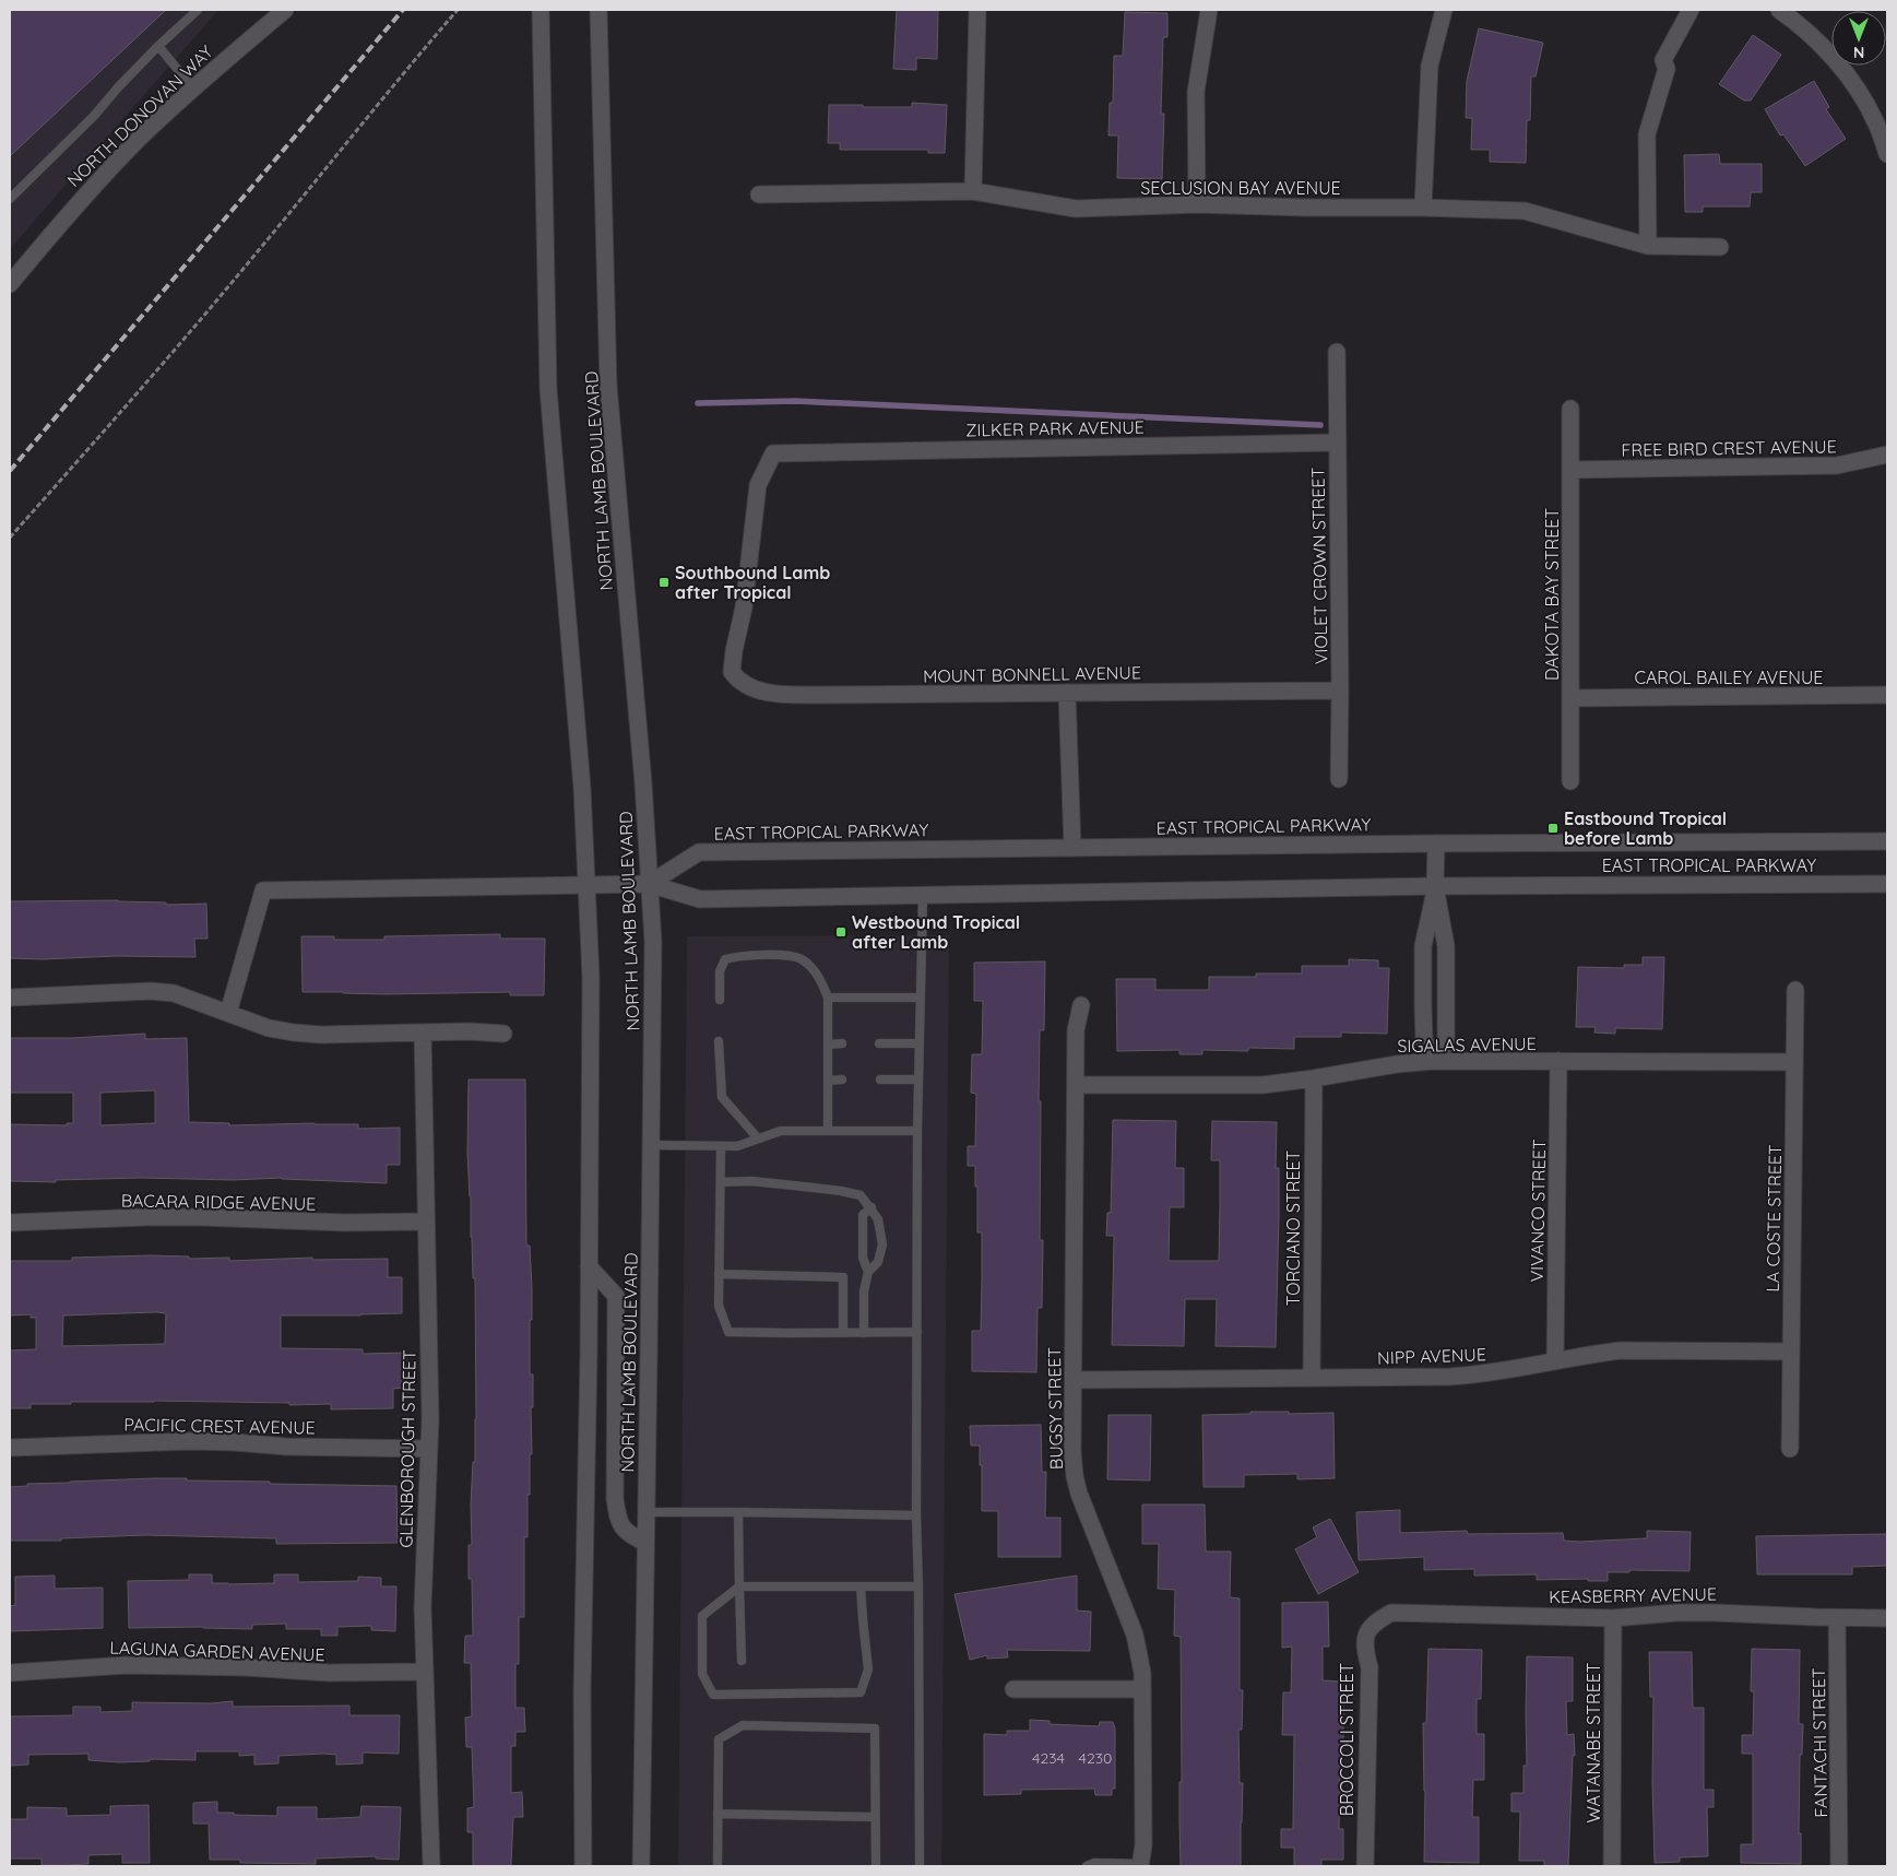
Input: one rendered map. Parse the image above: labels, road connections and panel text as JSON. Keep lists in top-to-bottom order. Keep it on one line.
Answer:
{"streets":{"street":["NORTH DONOVAN WAY","SECLUSION BAY AVENUE","ZILKER PARK AVENUE","FREE BIRD CREST AVENUE","NORTH LAMB BOULEVARD","VIOLET CROWN STREET","DAKOTA BAY STREET","MOUNT BONNELL AVENUE","CAROL BAILEY AVENUE","EAST TROPICAL PARKWAY","SIGALAS AVENUE","BACARA RIDGE AVENUE","VIVANCO STREET","LA COSTE STREET","TORCIANO STREET","NIPP AVENUE","BUGSY STREET","PACIFIC CREST AVENUE","GLENBOROUGH STREET","KEASBERRY AVENUE","LAGUNA GARDEN AVENUE","BROCCOLI STREET","WATANABE STREET","FANTACHI STREET"]},"crossings":[["ZILKER PARK AVENUE","VIOLET CROWN STREET"],["ZILKER PARK AVENUE","MOUNT BONNELL AVENUE"],["FREE BIRD CREST AVENUE","DAKOTA BAY STREET"],["NORTH LAMB BOULEVARD","EAST TROPICAL PARKWAY"],["VIOLET CROWN STREET","MOUNT BONNELL AVENUE"],["DAKOTA BAY STREET","CAROL BAILEY AVENUE"],["SIGALAS AVENUE","VIVANCO STREET"],["SIGALAS AVENUE","LA COSTE STREET"],["SIGALAS AVENUE","TORCIANO STREET"],["SIGALAS AVENUE","BUGSY STREET"],["BACARA RIDGE AVENUE","GLENBOROUGH STREET"],["VIVANCO STREET","NIPP AVENUE"],["LA COSTE STREET","NIPP AVENUE"],["TORCIANO STREET","NIPP AVENUE"],["NIPP AVENUE","BUGSY STREET"],["PACIFIC CREST AVENUE","GLENBOROUGH STREET"],["GLENBOROUGH STREET","LAGUNA GARDEN AVENUE"],["KEASBERRY AVENUE","BROCCOLI STREET"],["KEASBERRY AVENUE","WATANABE STREET"],["KEASBERRY AVENUE","FANTACHI STREET"]],"places":{"transit":["Southbound Lamb after Tropical","Eastbound Tropical before Lamb","Westbound Tropical after Lamb"]},"house_numbers":["4234","4230"],"north":"bottom"}
